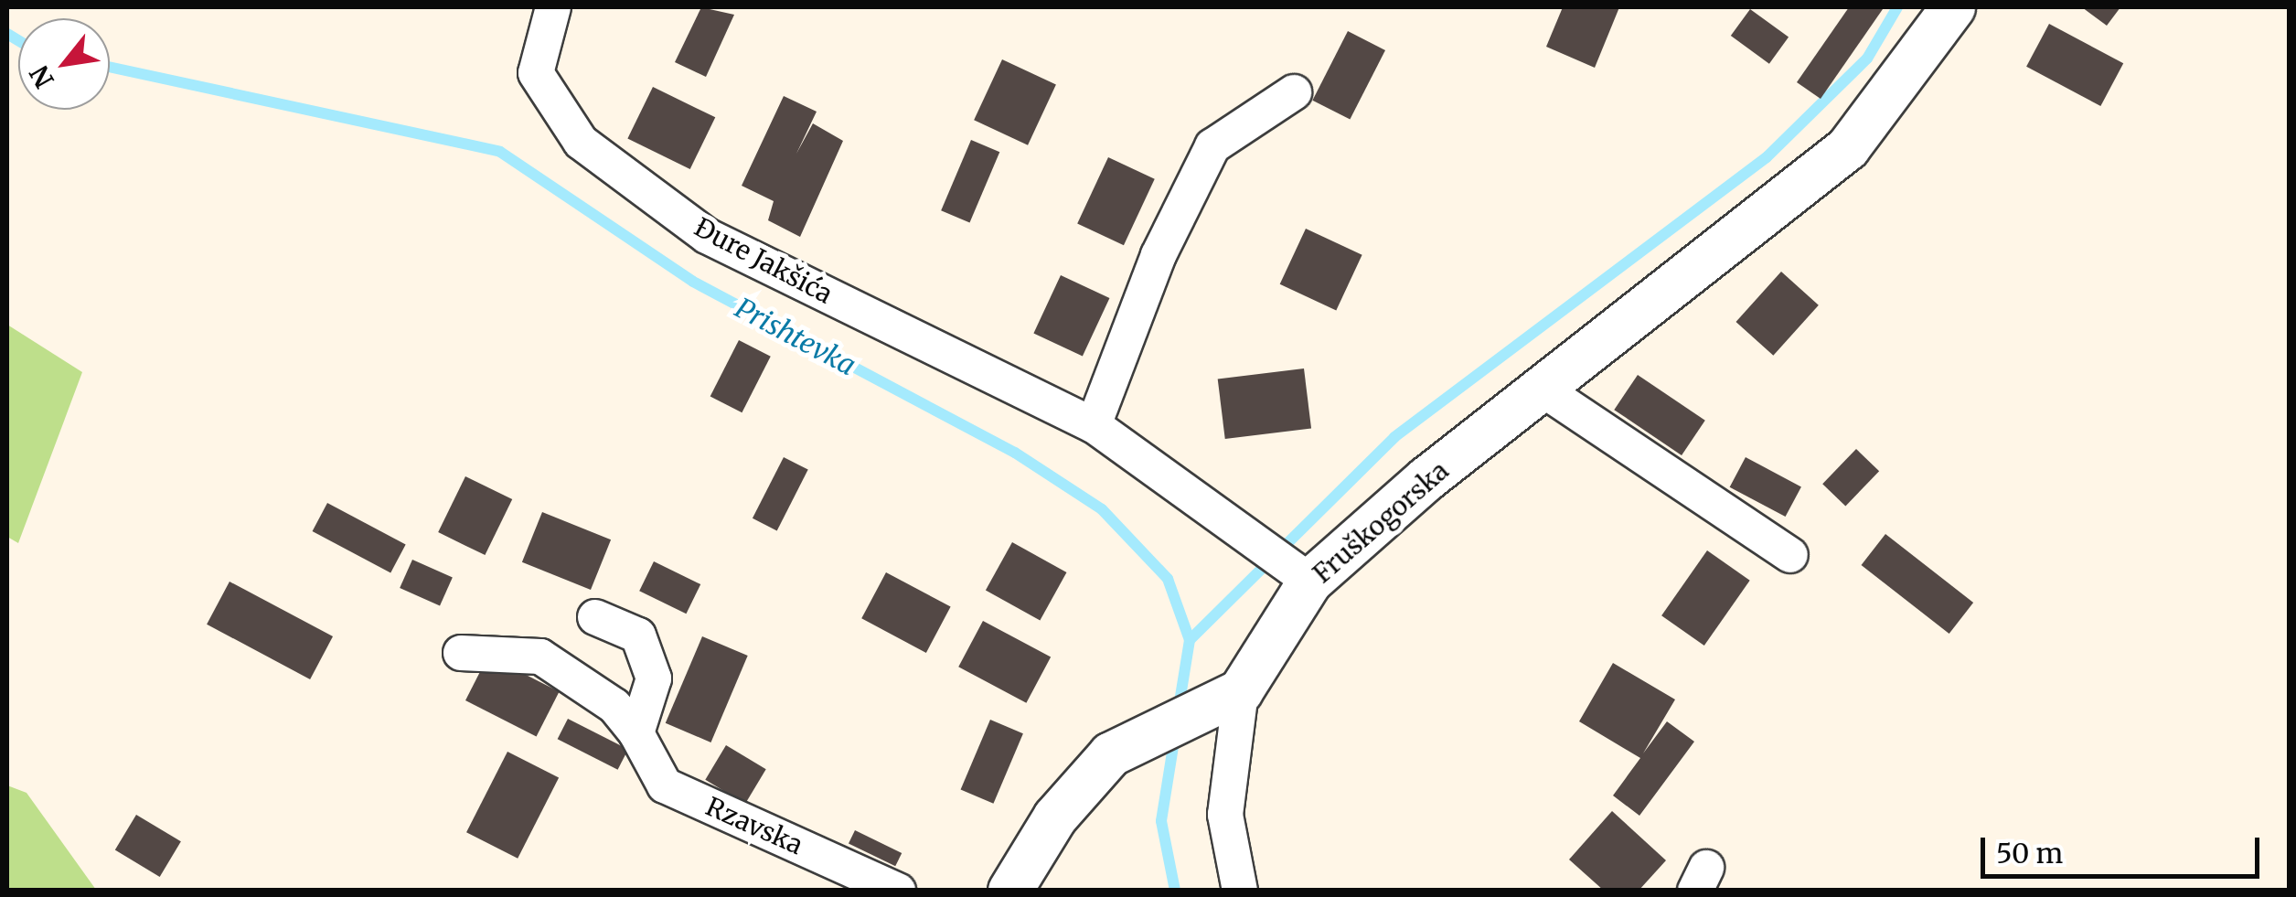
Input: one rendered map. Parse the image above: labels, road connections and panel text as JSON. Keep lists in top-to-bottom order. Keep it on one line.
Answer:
{"streets":{"street":["Đure Jakšića","Fruškogorska","Rzavska"]},"crossings":[["Đure Jakšića","Fruškogorska"]],"water":["Prishtevka"],"scale_bar":"50 m","north":"bottom left"}
